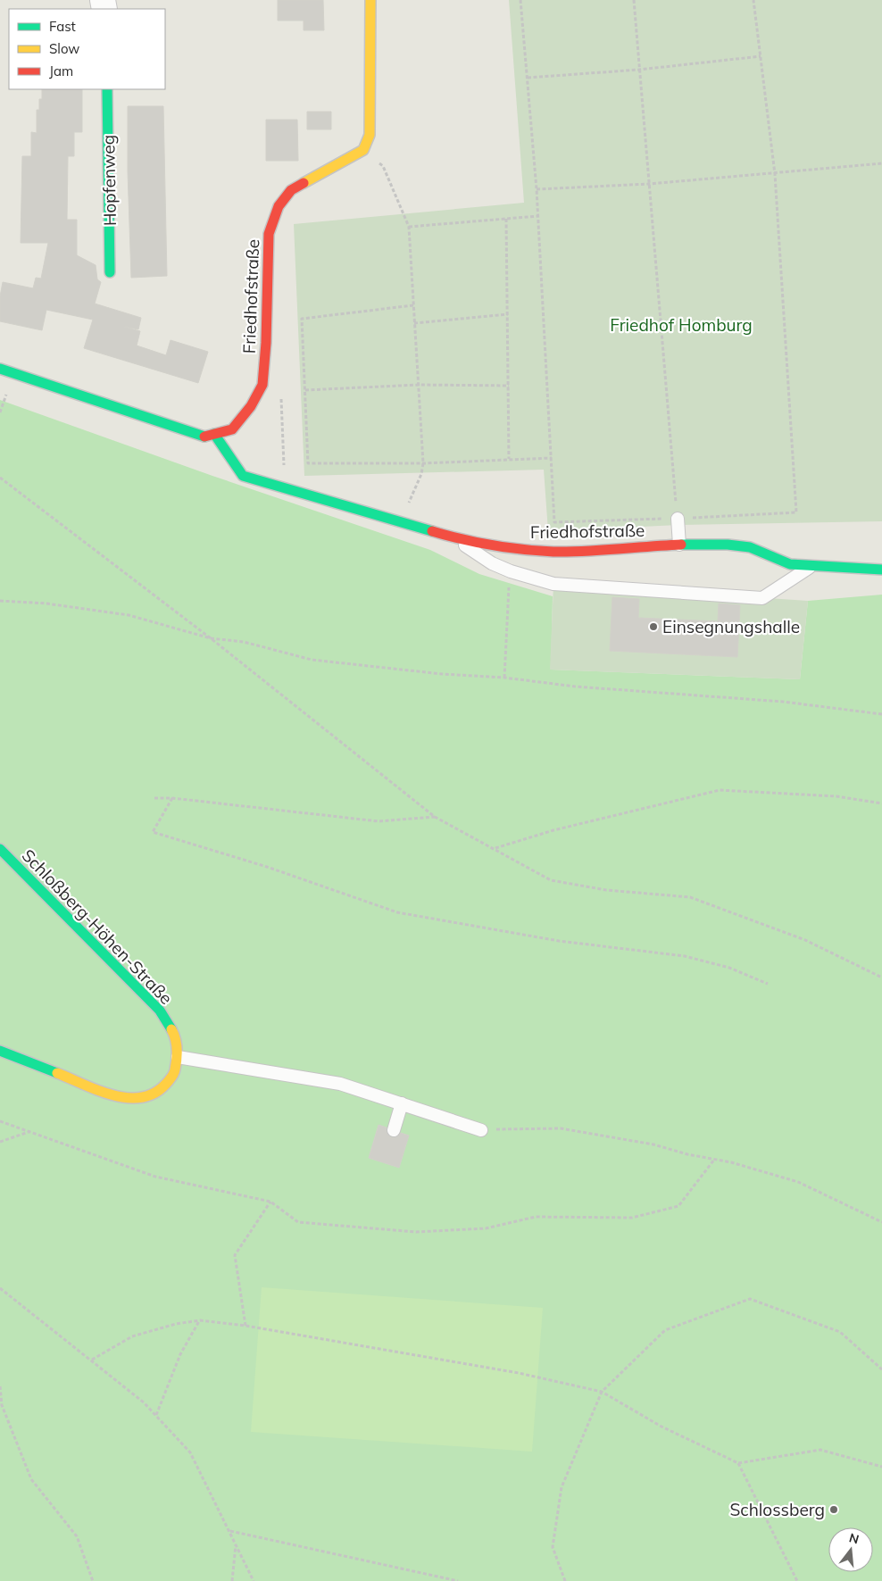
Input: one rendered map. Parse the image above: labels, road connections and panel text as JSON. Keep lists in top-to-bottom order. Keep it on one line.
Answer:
{"streets":{"street":["Hopfenweg","Friedhofstraße","Schloßberg-Höhen-Straße"]},"parks":["Friedhof Homburg"],"places":["Einsegnungshalle","Schlossberg"],"legend":["Fast","Slow","Jam"],"north":"top"}
